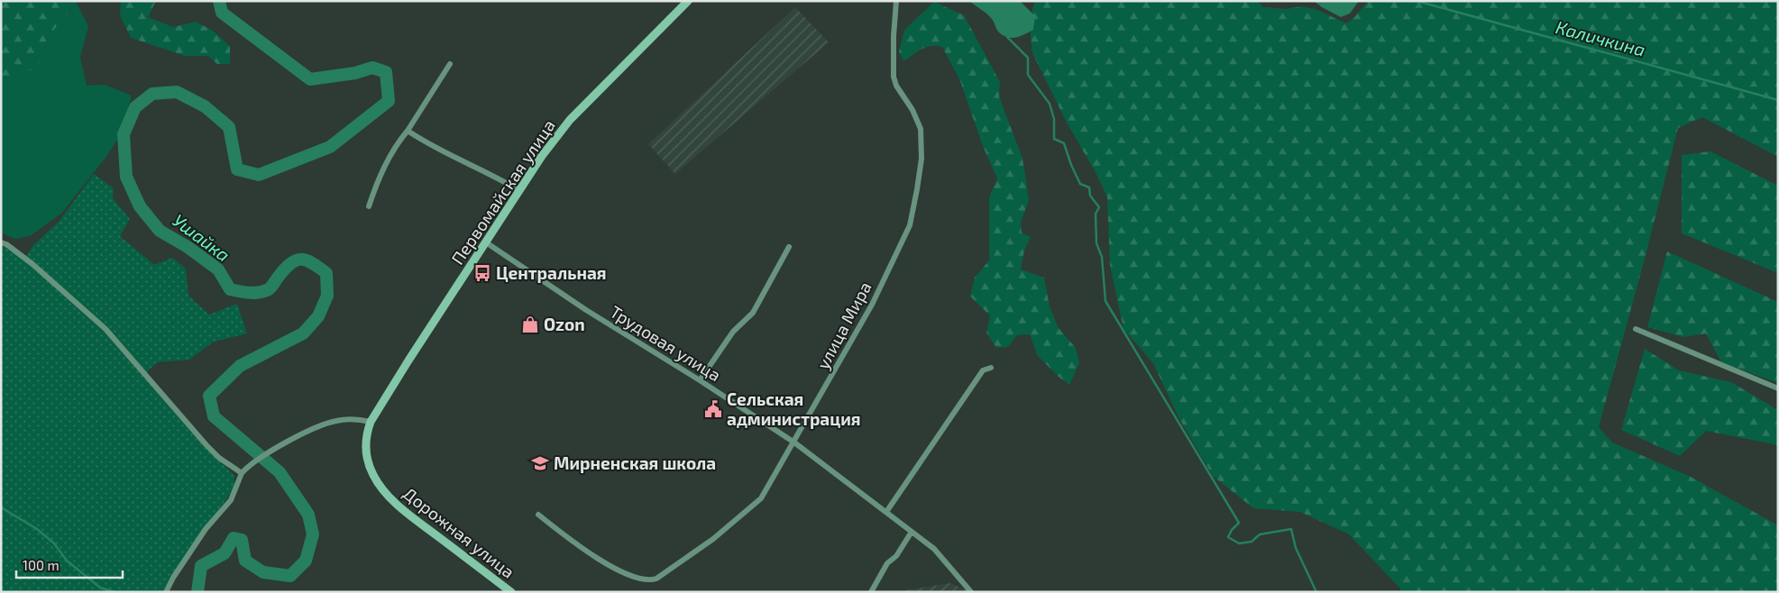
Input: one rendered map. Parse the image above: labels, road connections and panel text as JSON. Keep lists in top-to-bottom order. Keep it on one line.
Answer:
{"streets":{"street":["Первомайская улица","улица Мира","Трудовая улица","Дорожная улица"]},"crossings":[["Первомайская улица","Трудовая улица"],["Первомайская улица","Дорожная улица"],["улица Мира","Трудовая улица"]],"water":["Каличкина","Ушайка"],"places":{"bus stop":["Центральная"],"shop":["Ozon"],"public building":["Сельская администрация"],"school or university":["Мирненская школа"]},"scale_bar":"100 m"}
